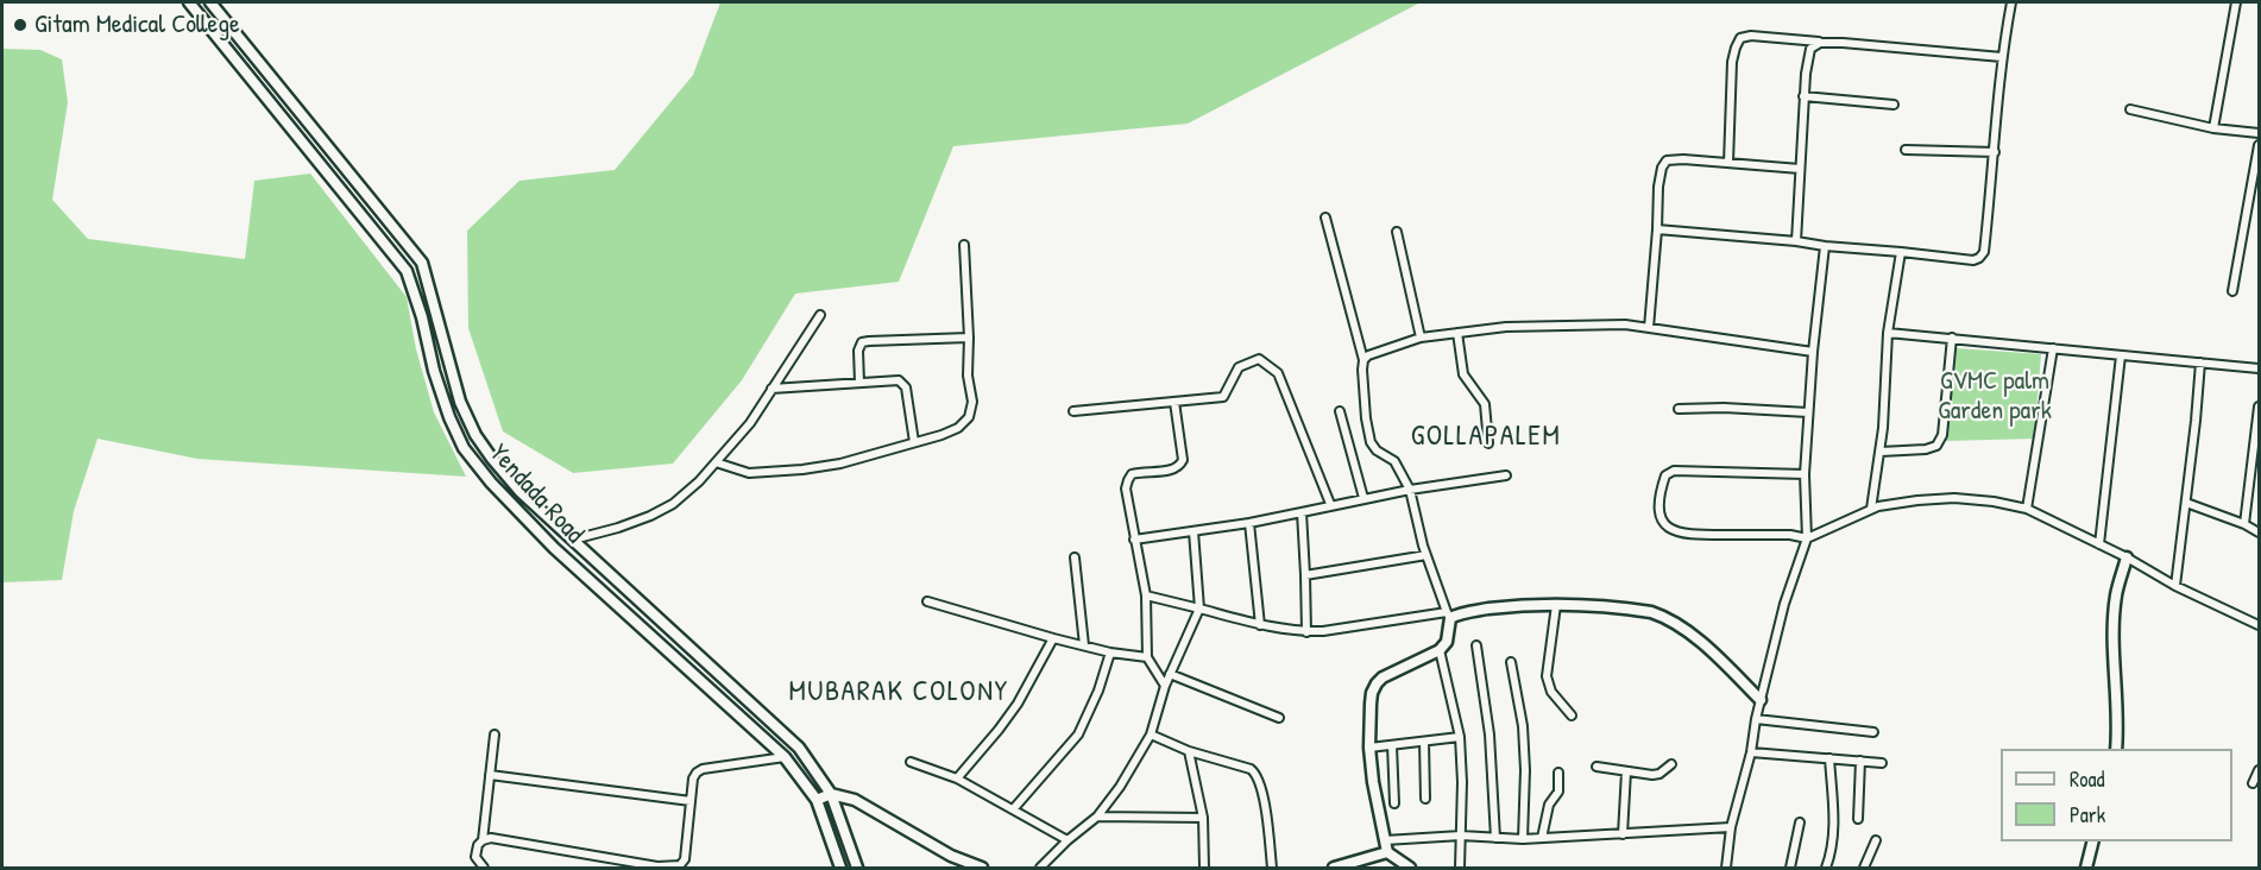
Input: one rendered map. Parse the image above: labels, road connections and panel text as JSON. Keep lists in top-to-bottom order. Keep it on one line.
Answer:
{"streets":{"main road":["Yendada Road"]},"districts":["GOLLAPALEM","MUBARAK COLONY"],"parks":["GVMC palm Garden park"],"places":["Gitam Medical College"],"legend":["Road","Park"]}
